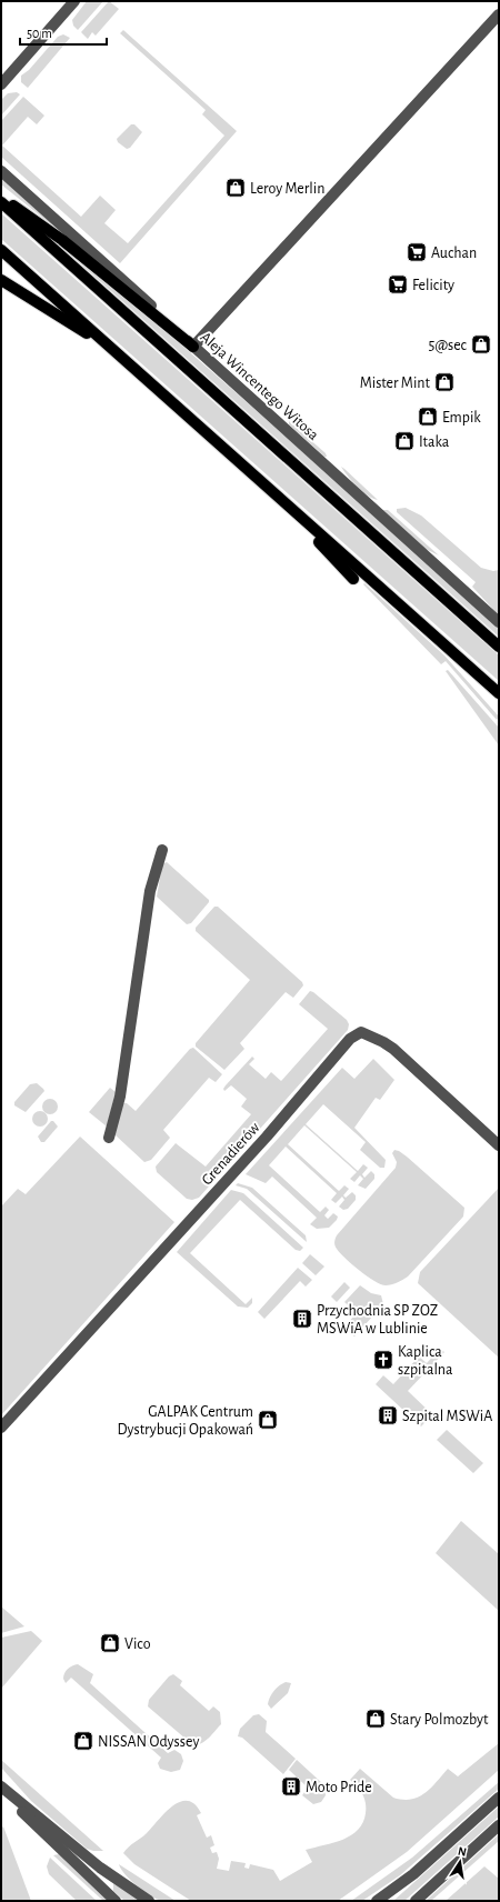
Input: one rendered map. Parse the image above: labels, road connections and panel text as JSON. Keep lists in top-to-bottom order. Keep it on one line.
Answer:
{"streets":{"street":["Aleja Wincentego Witosa","Grenadierów"]},"places":{"shop":["Leroy Merlin","5@sec","Mister Mint","Empik","Itaka","GALPAK Centrum Dystrybucji Opakowań","Vico","Stary Polmozbyt","NISSAN Odyssey"],"supermarket":["Auchan","Felicity"],"building":["Przychodnia SP ZOZ MSWiA w Lublinie","Szpital MSWiA","Moto Pride"],"church":["Kaplica szpitalna"]},"scale_bar":"50 m","north":"top"}
